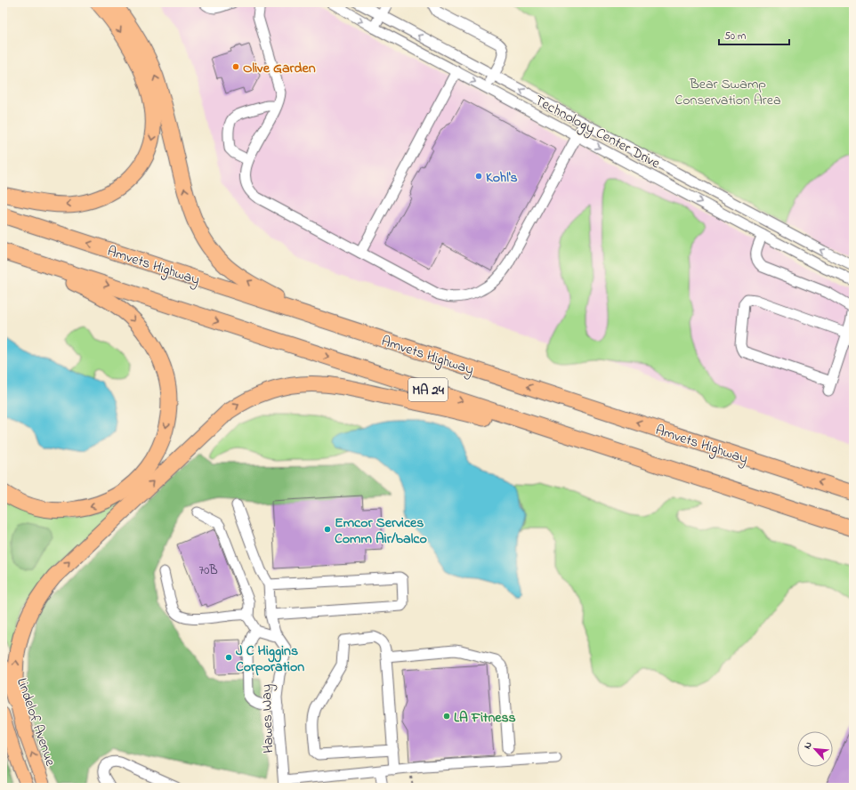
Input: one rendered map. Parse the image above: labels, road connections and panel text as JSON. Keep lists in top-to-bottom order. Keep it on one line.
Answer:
{"streets":{"highway":["Amvets Highway","MA 24"],"main road":["Lindelof Avenue"],"street":["Technology Center Drive","Hawes Way"]},"parks":["Bear Swamp Conservation Area"],"places":["Olive Garden","Kohl's","Emcor Services Comm Air/balco","J C Higgins Corporation","LA Fitness"],"house_numbers":["70B"],"scale_bar":"50 m","north":"top left"}
